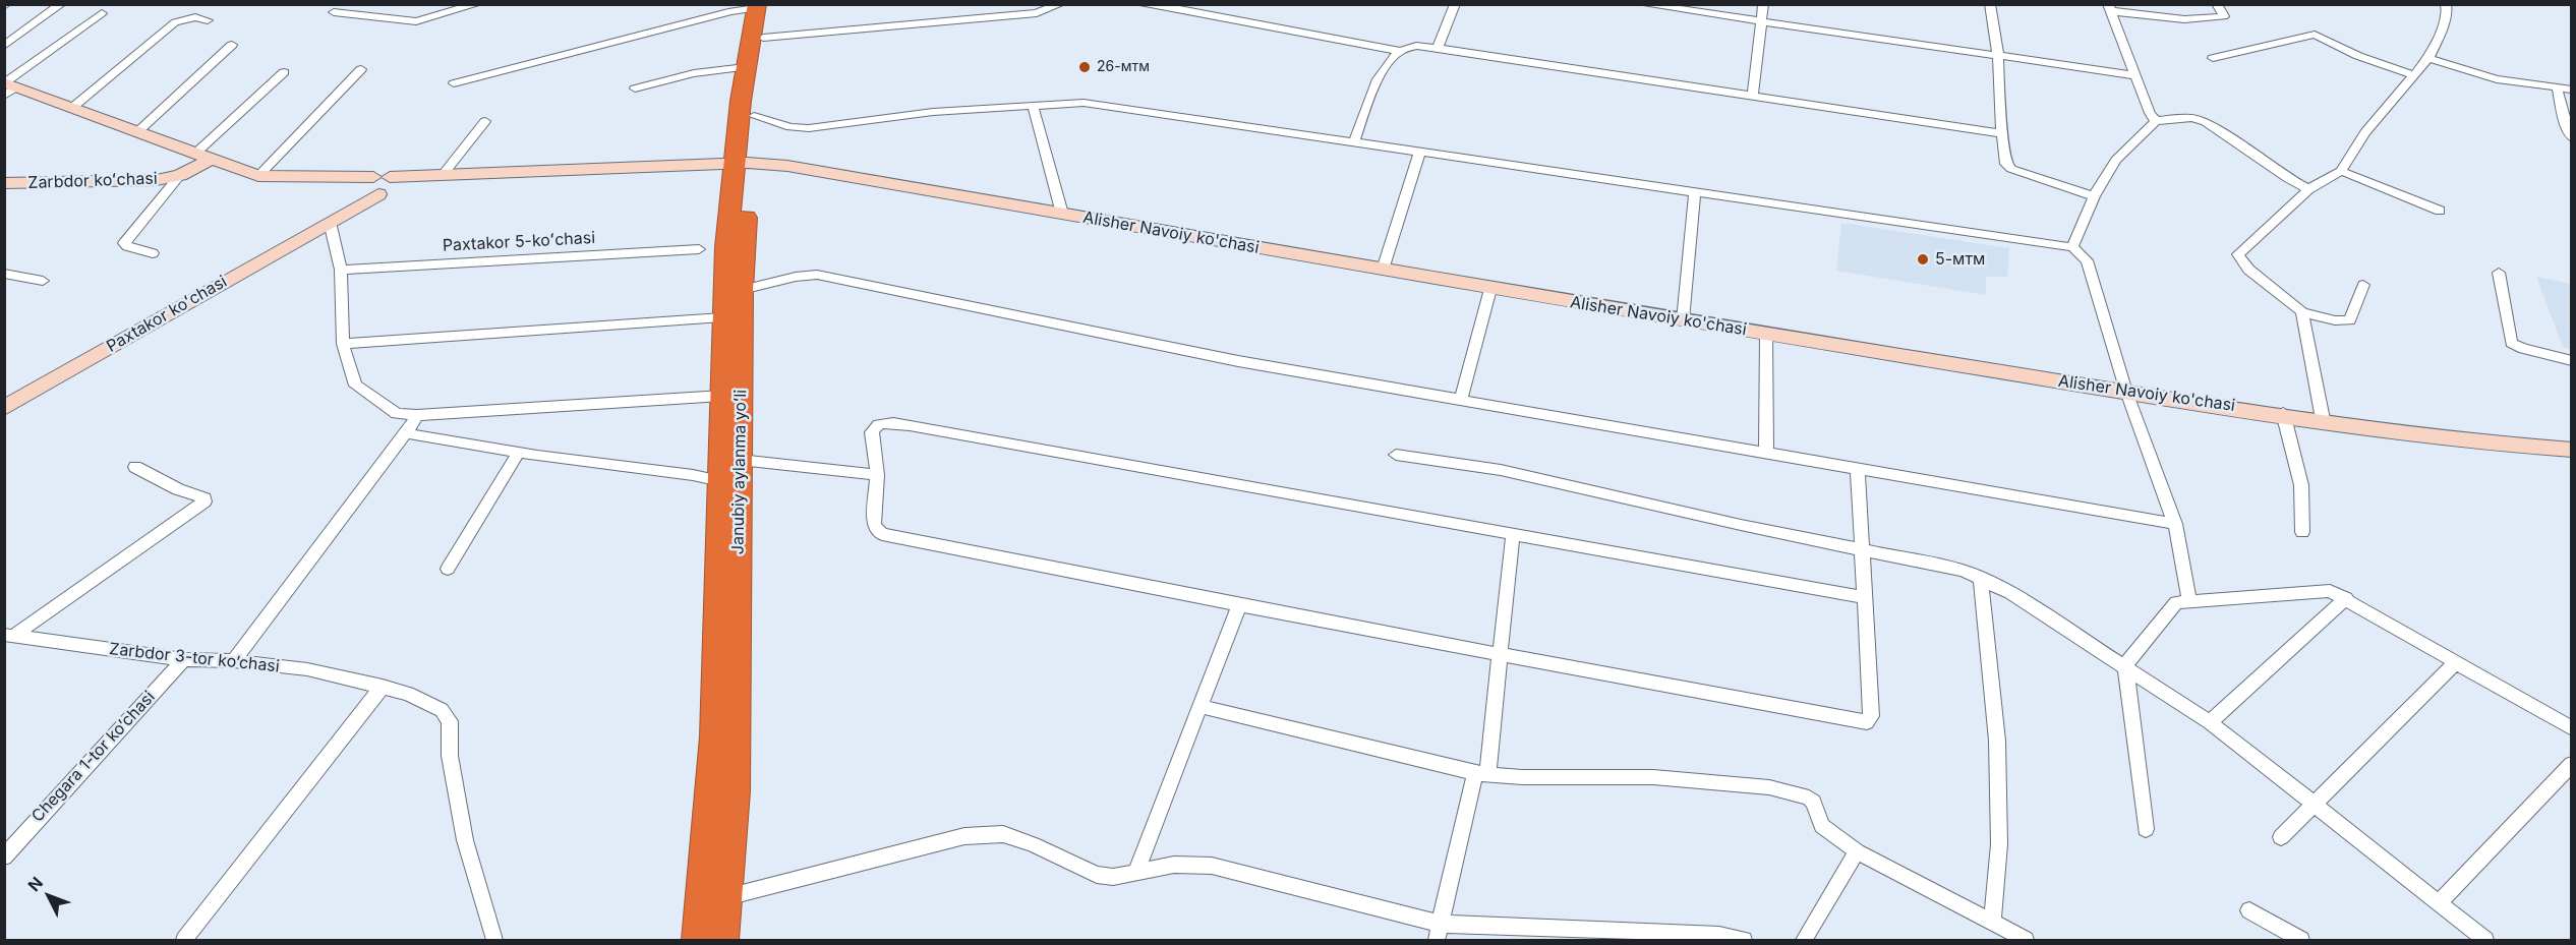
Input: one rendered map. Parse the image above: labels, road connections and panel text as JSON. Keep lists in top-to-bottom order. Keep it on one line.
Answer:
{"streets":{"highway":["Janubiy aylanma yoʻli"],"main road":["Zarbdor koʻchasi","Alisher Navoiy ko'chasi","Paxtakor koʻchasi"],"street":["Paxtakor 5-koʻchasi","Zarbdor 3-tor koʼchasi","Chegara 1-tor koʼchasi"]},"crossings":[["Alisher Navoiy ko'chasi","Paxtakor koʻchasi"],["Alisher Navoiy ko'chasi","Janubiy aylanma yoʻli"],["Zarbdor 3-tor koʼchasi","Chegara 1-tor koʼchasi"]],"places":["26-мтм","5-мтм"],"north":"top left"}
